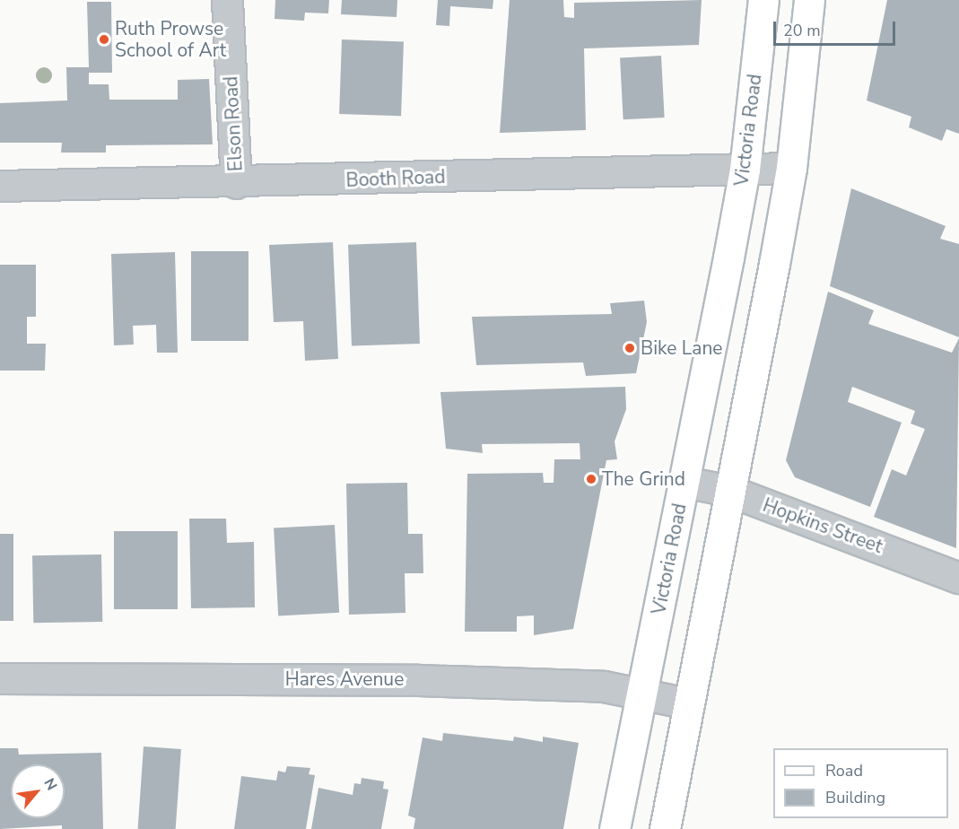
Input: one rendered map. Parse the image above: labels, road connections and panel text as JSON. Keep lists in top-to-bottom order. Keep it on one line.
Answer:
{"streets":{"main road":["Victoria Road"],"street":["Elson Road","Booth Road","Hopkins Street","Hares Avenue"]},"crossings":[["Elson Road","Booth Road"],["Victoria Road","Booth Road"],["Victoria Road","Hopkins Street"],["Victoria Road","Hares Avenue"]],"places":["Ruth Prowse School of Art","Bike Lane","The Grind"],"legend":["Road","Building"],"scale_bar":"20 m","north":"top right"}
